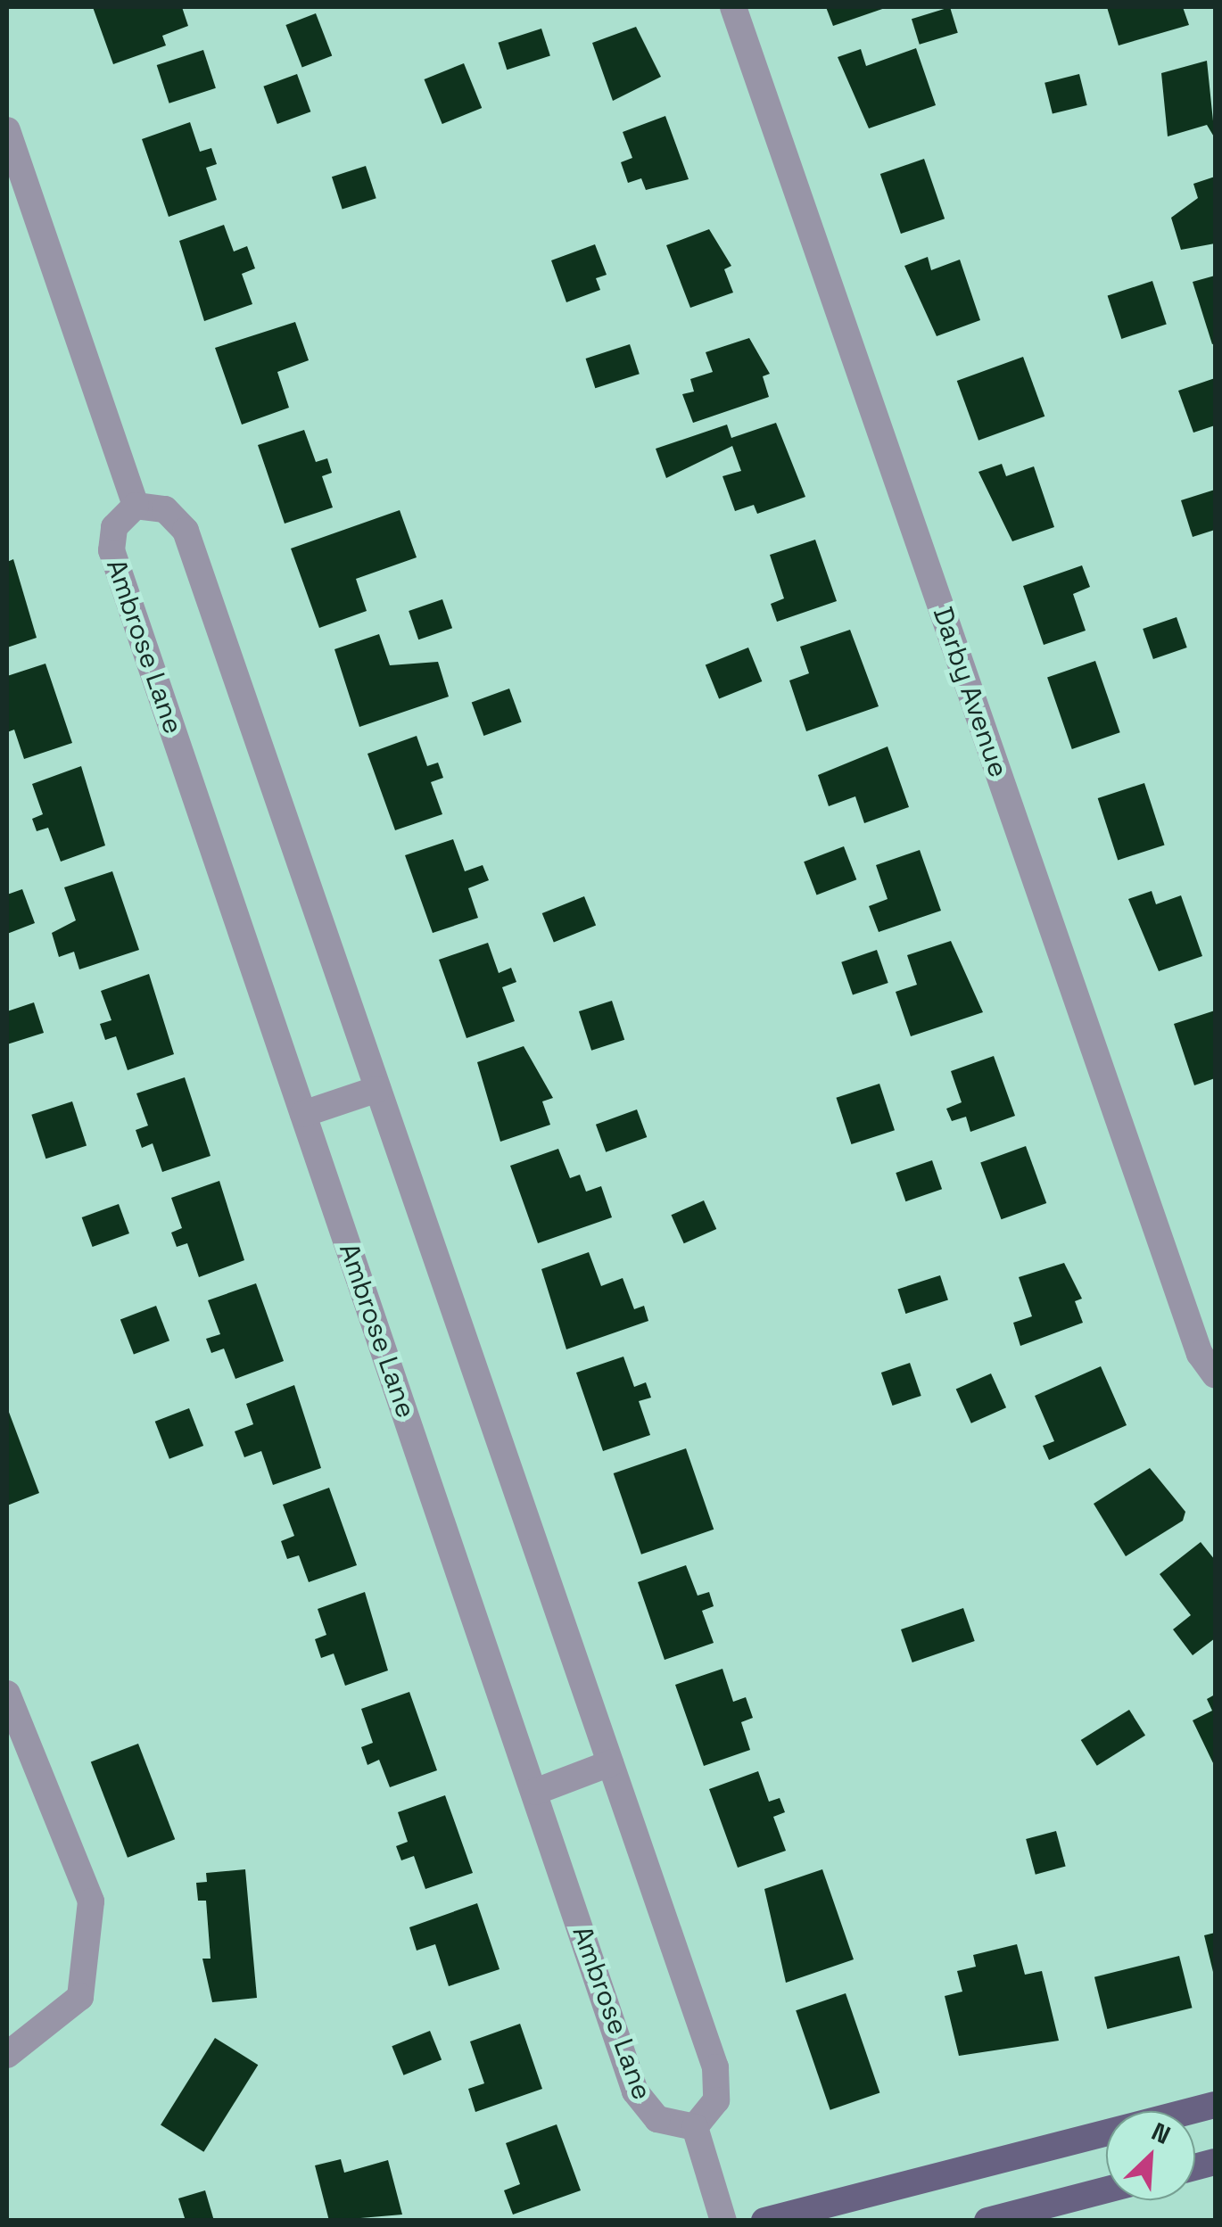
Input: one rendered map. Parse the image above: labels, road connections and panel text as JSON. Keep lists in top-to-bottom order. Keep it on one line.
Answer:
{"streets":{"street":["Ambrose Lane","Darby Avenue"]},"north":"top right"}
